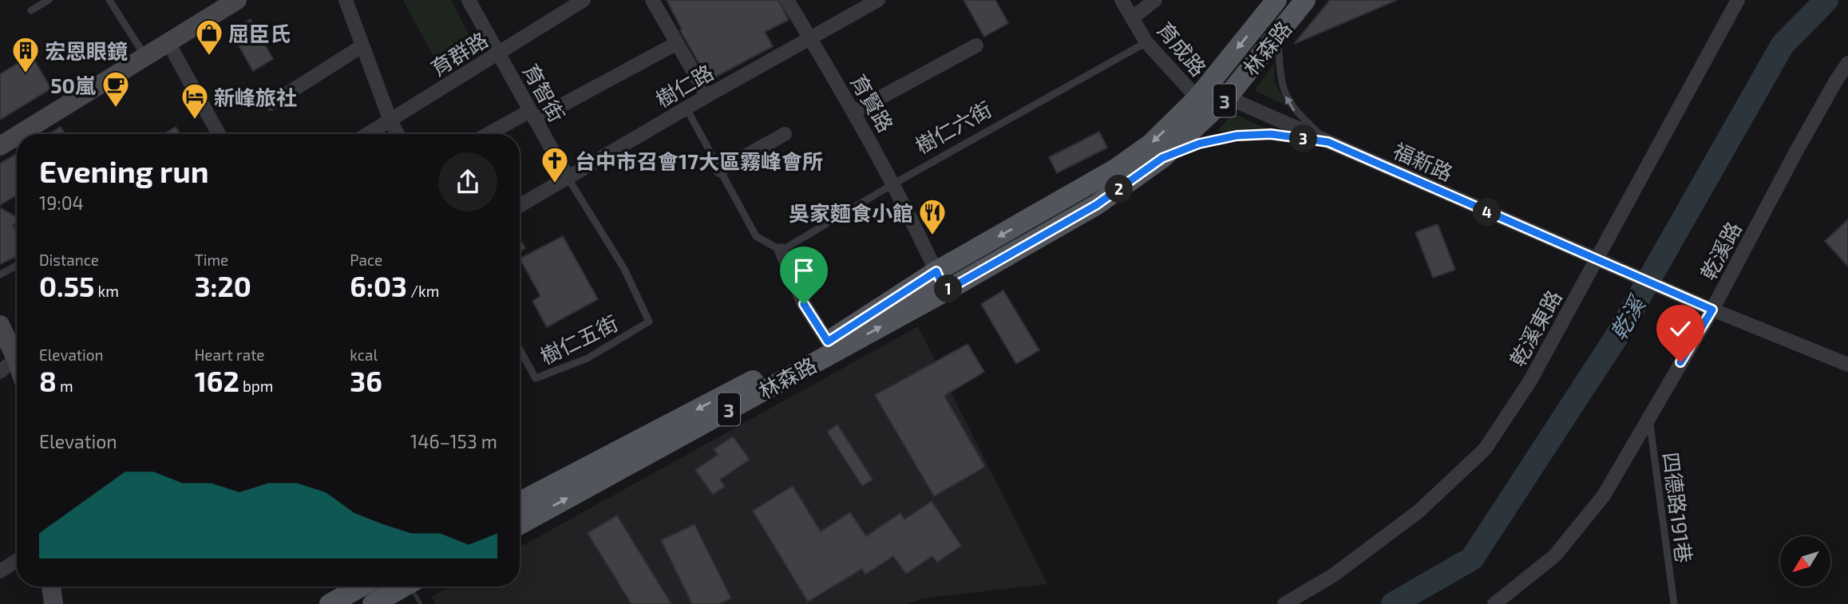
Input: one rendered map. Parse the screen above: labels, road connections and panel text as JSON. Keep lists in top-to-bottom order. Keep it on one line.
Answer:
{"streets":{"main road":["林森路","3"],"street":["育成路","育群路","樹仁路","育智街","育賢路","福新路","乾溪路","乾溪東路"],"lane":["樹仁六街","樹仁五街","四德路191巷"]},"crossings":[["林森路","育成路"],["林森路","育賢路"],["林森路","福新路"],["育成路","樹仁六街"],["育成路","福新路"],["育群路","育智街"],["樹仁路","育智街"],["樹仁路","育賢路"],["育智街","樹仁五街"],["育賢路","樹仁六街"],["福新路","乾溪路"],["福新路","乾溪東路"],["乾溪路","四德路191巷"]],"water":["乾溪"],"places":{"shop":["屈臣氏"],"building":["宏恩眼鏡"],"cafe":["50嵐"],"hotel":["新峰旅社"],"church":["台中市召會17大區霧峰會所"],"restaurant":["吳家麵食小館"]},"north":"bottom left","page":{"pins":["3","2","4","1"],"heading":["Evening run","19:04"],"stats":[["Distance","0.55 km"],["Time","3:20"],["Pace","6:03 /km"],["Elevation","8 m"],["Heart rate","162 bpm"],["kcal","36"]],"chart":["Elevation","146–153 m"]}}
